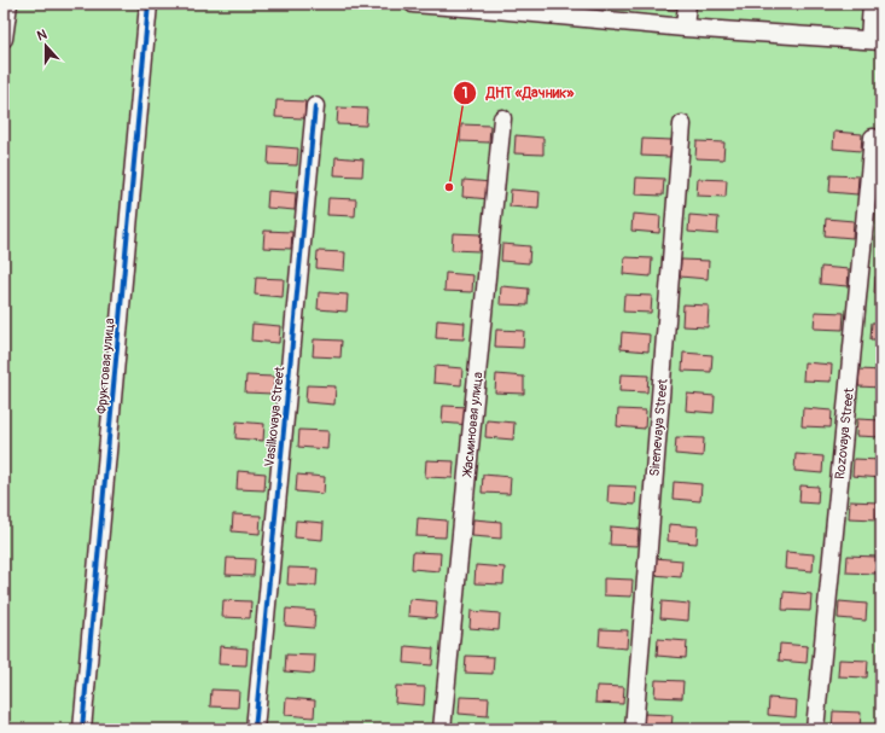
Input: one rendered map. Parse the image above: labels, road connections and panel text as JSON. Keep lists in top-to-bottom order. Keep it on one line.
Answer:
{"streets":{"street":["Фруктовая улица","Vasilkovaya Street","Жасминовая улица","Sirenevaya Street","Rozovaya Street"]},"places":["ДНТ «Дачник»"],"north":"top"}
